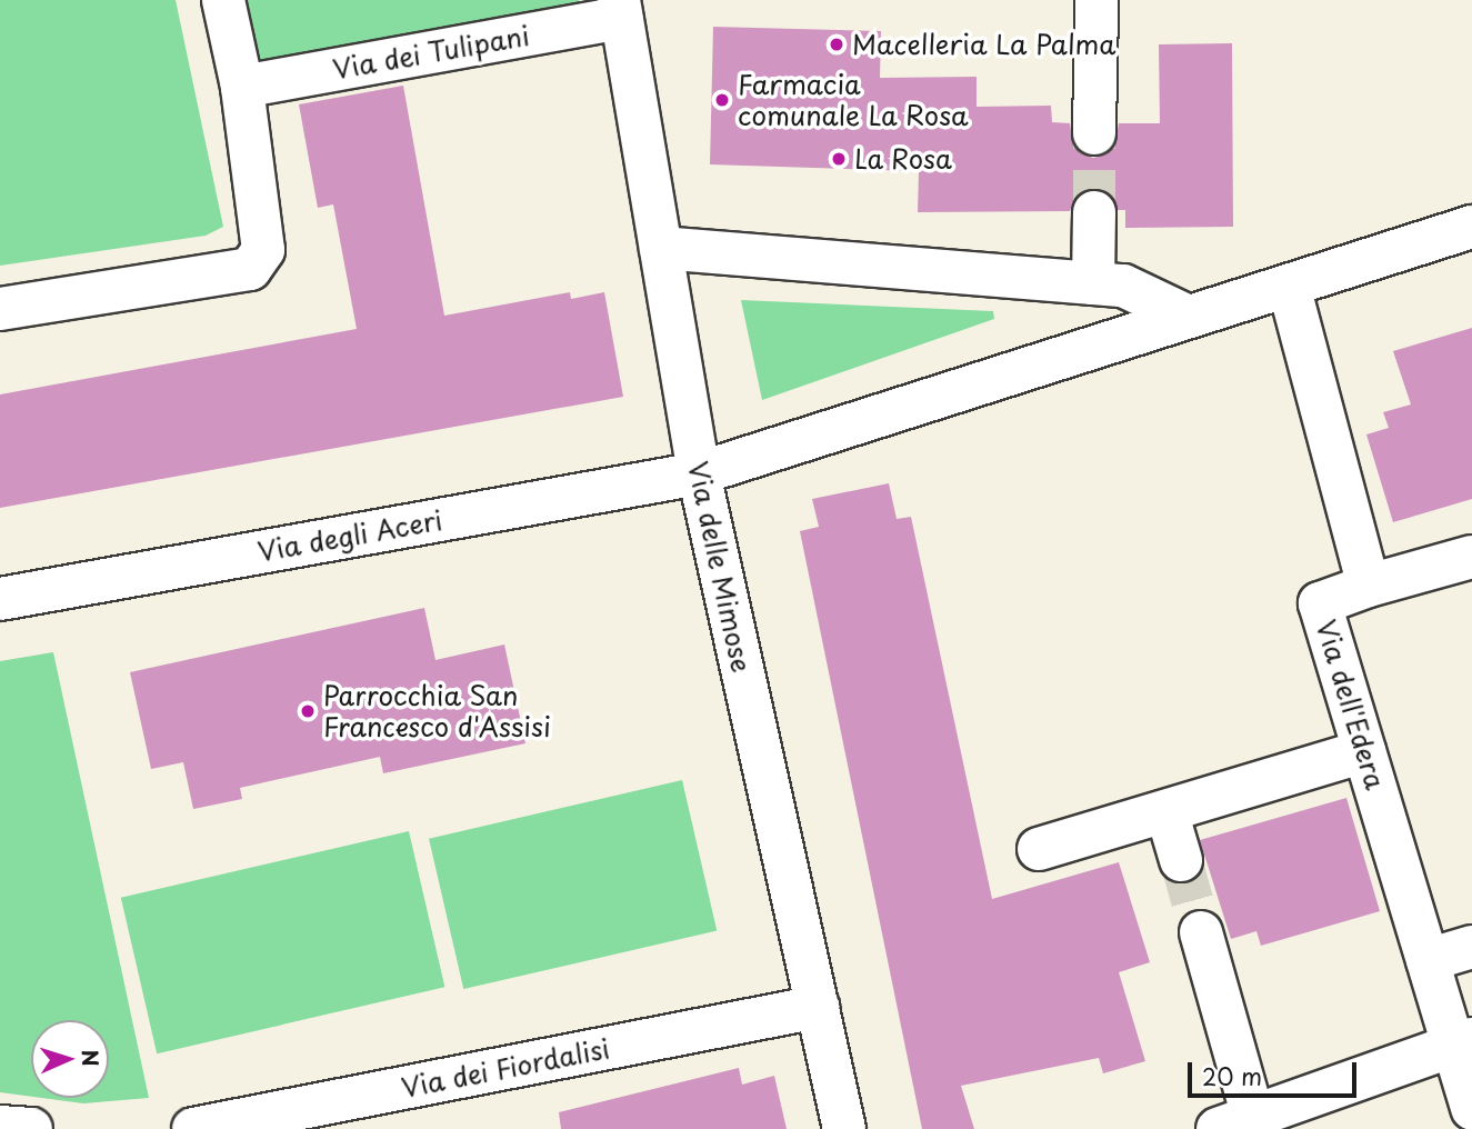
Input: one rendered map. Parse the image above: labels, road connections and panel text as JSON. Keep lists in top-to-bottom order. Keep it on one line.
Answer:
{"streets":{"street":["Via dei Tulipani","Via degli Aceri","Via delle Mimose","Via dell'Edera","Via dei Fiordalisi"]},"crossings":[["Via dei Tulipani","Via delle Mimose"],["Via degli Aceri","Via delle Mimose"],["Via delle Mimose","Via dei Fiordalisi"]],"places":["Macelleria La Palma","Farmacia comunale La Rosa","La Rosa","Parrocchia San Francesco d'Assisi"],"scale_bar":"20 m","north":"right"}
